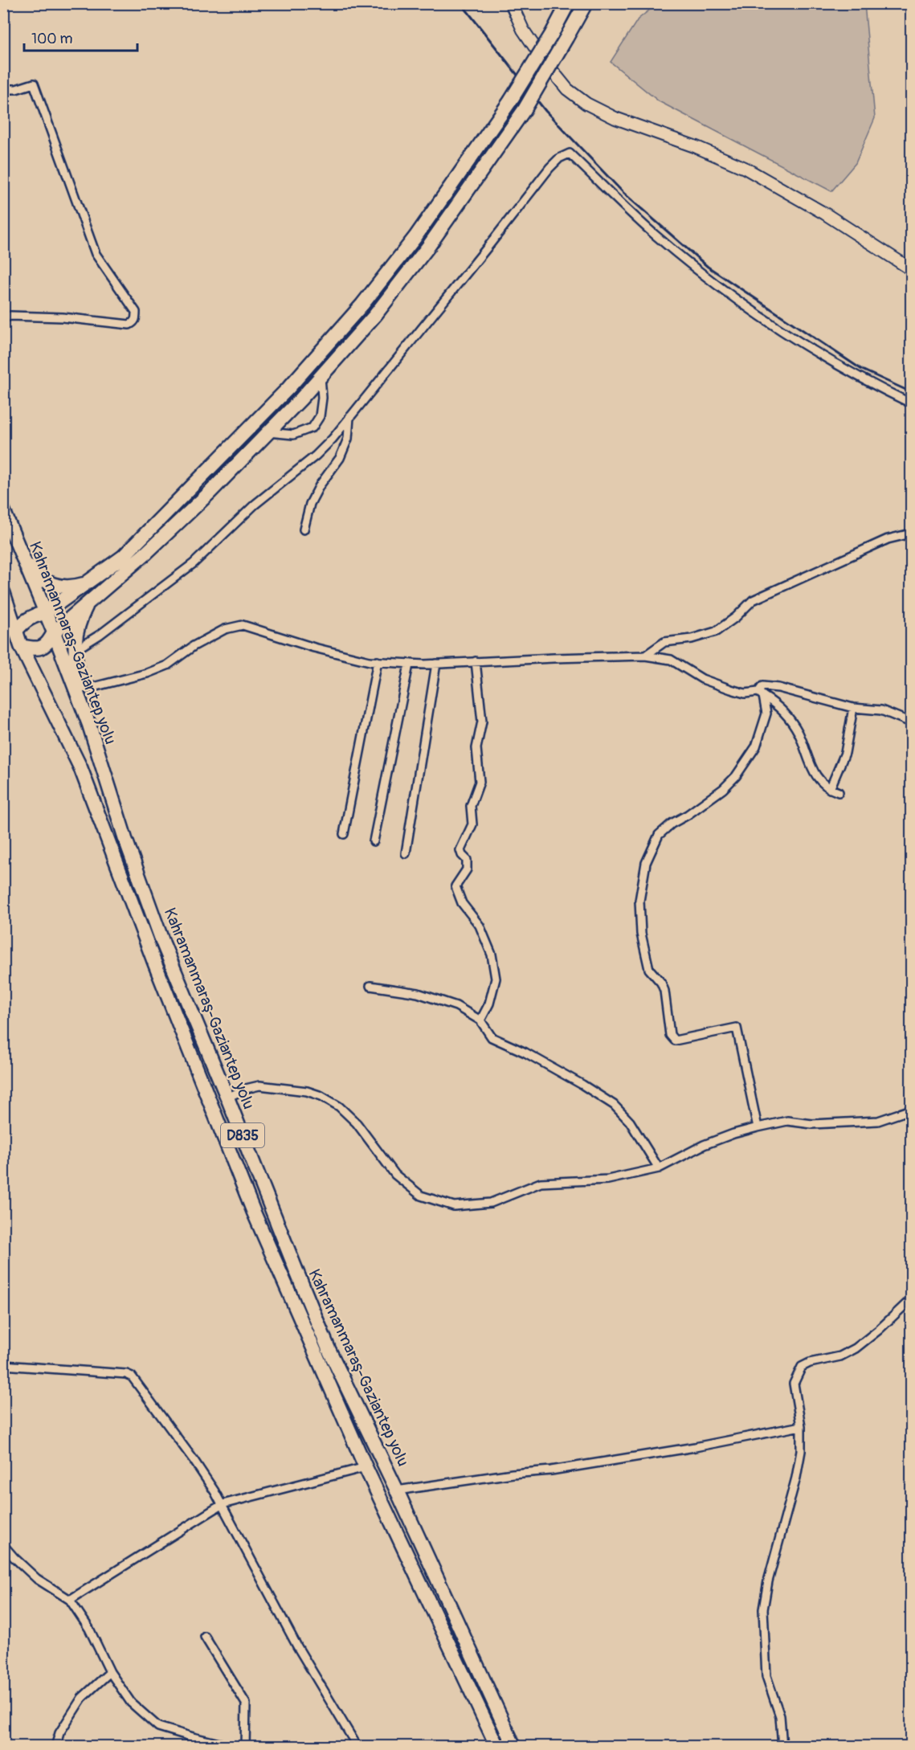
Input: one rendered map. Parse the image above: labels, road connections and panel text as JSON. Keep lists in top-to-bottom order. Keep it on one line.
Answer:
{"streets":{"highway":["Kahramanmaraş-Gaziantep yolu","D835"]},"scale_bar":"100 m"}
